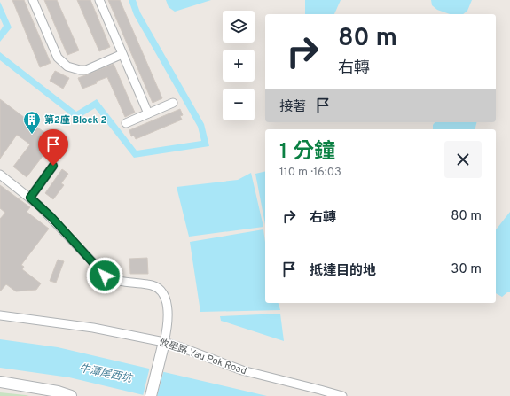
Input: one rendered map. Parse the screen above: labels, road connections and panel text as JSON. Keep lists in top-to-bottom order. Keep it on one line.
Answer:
{"streets":{"street":["攸壆路 Yau Pok Road"]},"water":["牛潭尾西坑"],"places":{"building":["第2座 Block 2"]},"page":{"map_buttons":["+","−"],"turn":["80 m","右轉"],"then":"接著","heading":["1 分鐘","110 m · 16:03"],"list":[{"name":"右轉","value":"80 m"},{"name":"抵達目的地","value":"30 m"}]}}
